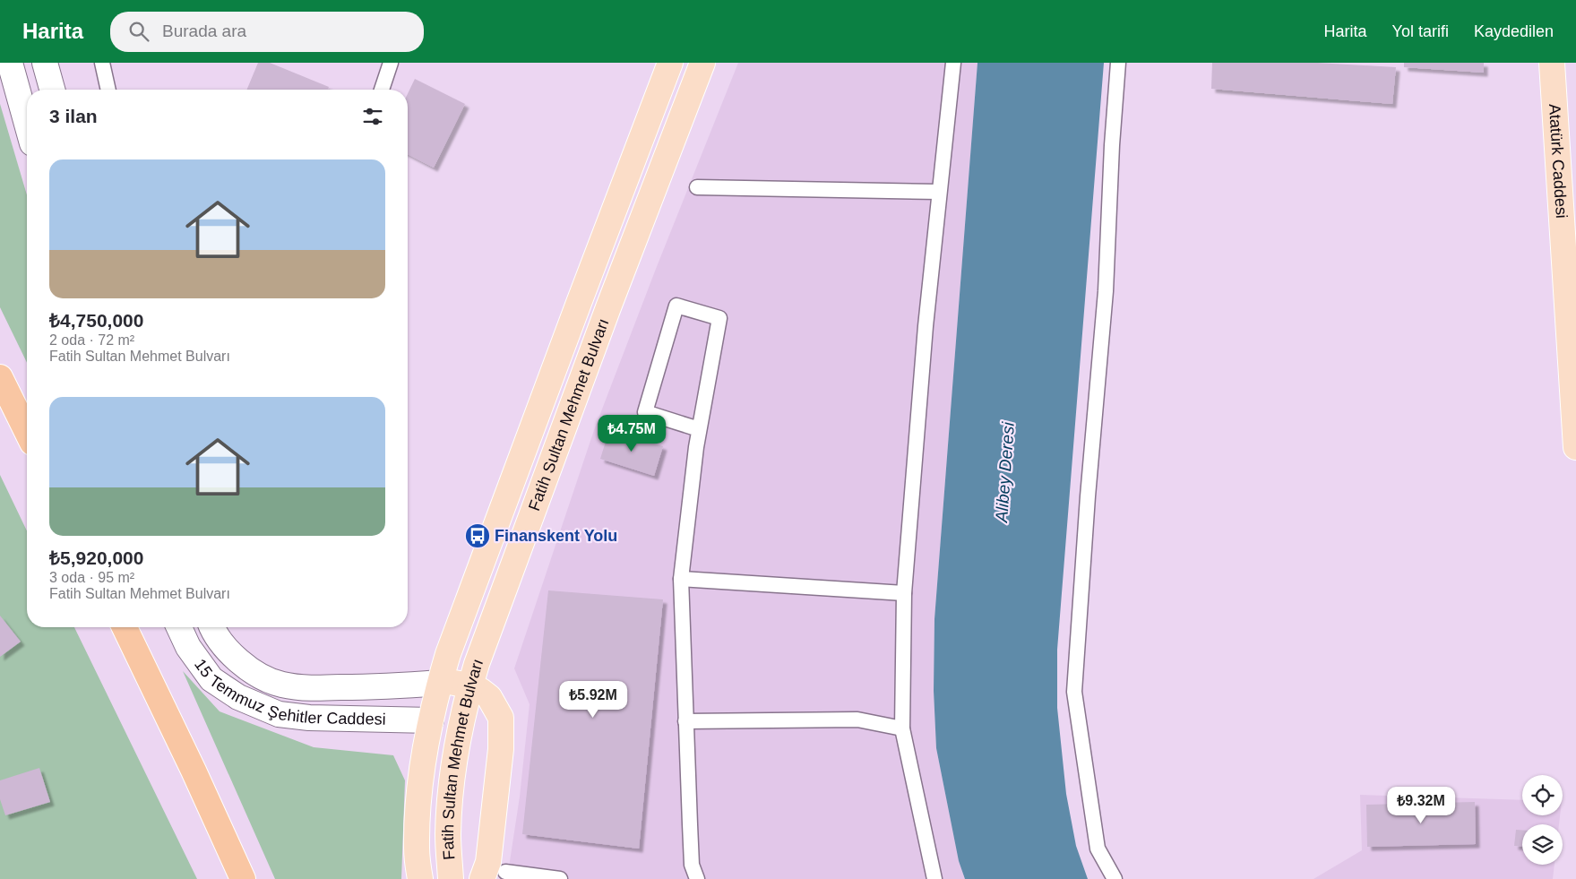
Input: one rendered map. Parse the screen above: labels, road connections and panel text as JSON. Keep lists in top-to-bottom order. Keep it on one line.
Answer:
{"streets":{"main road":["Atatürk Caddesi","Fatih Sultan Mehmet Bulvarı","15 Temmuz Şehitler Caddesi"]},"crossings":[["Fatih Sultan Mehmet Bulvarı","15 Temmuz Şehitler Caddesi"]],"water":["Alibey Deresi"],"places":{"bus stop":["Finanskent Yolu"]},"page":{"header":"Harita","search":"Burada ara","nav":["Harita","Yol tarifi","Kaydedilen"],"heading":"3 ilan","list":[{"name":"₺4,750,000","note":"2 oda · 72 m² · Fatih Sultan Mehmet Bulvarı"},{"name":"₺5,920,000","note":"3 oda · 95 m² · Fatih Sultan Mehmet Bulvarı"}],"price":["₺4.75M","₺5.92M","₺9.32M"]}}
